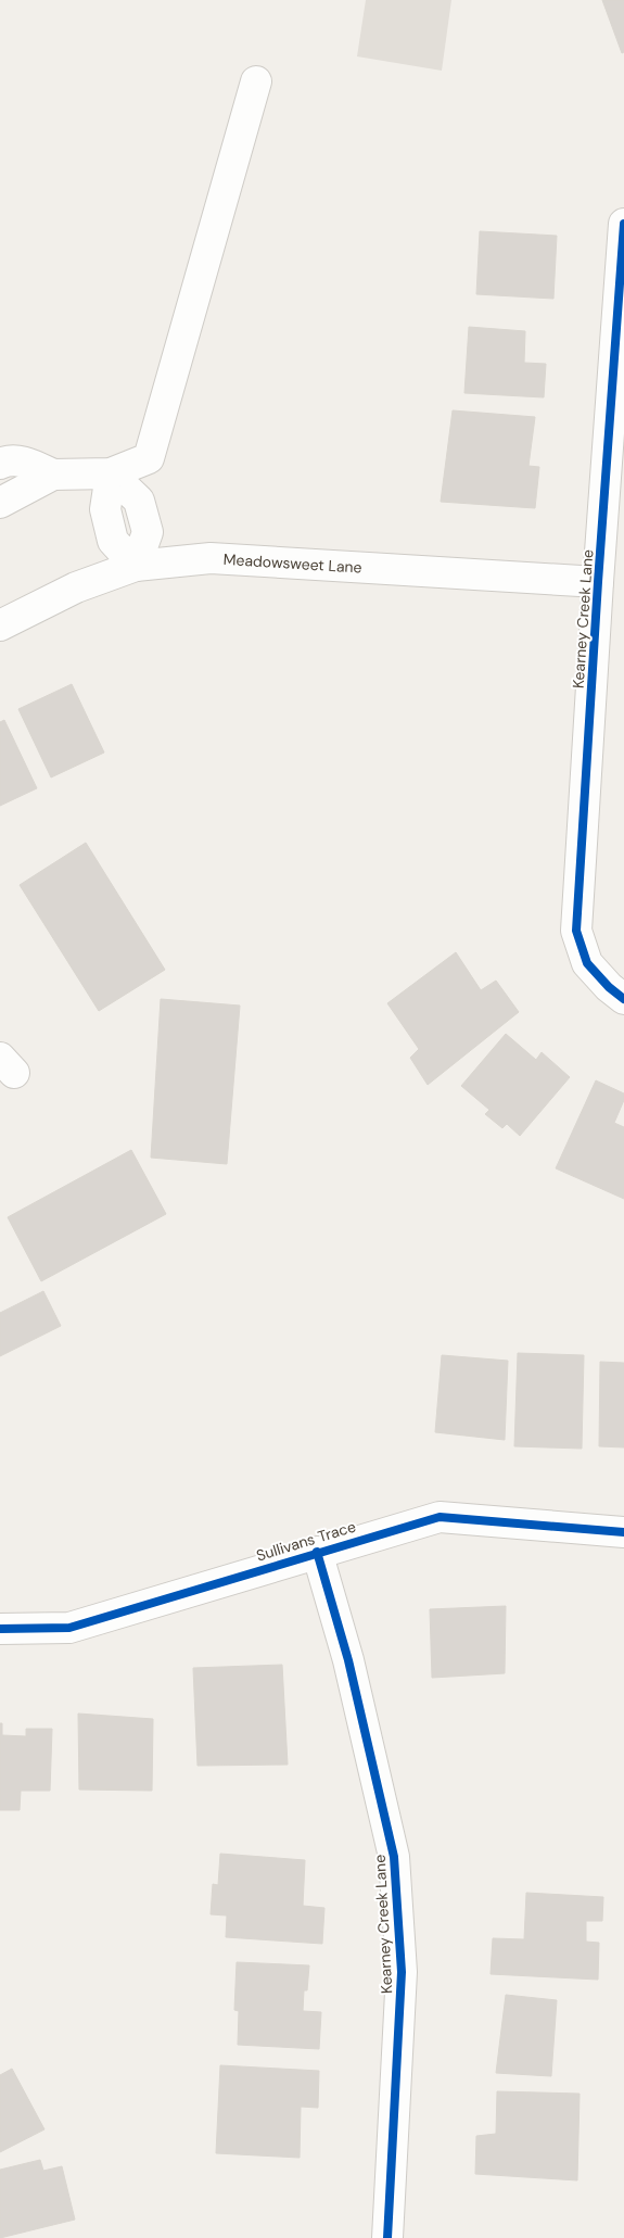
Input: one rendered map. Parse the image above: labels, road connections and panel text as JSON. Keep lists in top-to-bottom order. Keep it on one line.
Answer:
{"streets":{"street":["Meadowsweet Lane","Kearney Creek Lane","Sullivans Trace"]},"crossings":[["Meadowsweet Lane","Kearney Creek Lane"],["Kearney Creek Lane","Sullivans Trace"]]}
